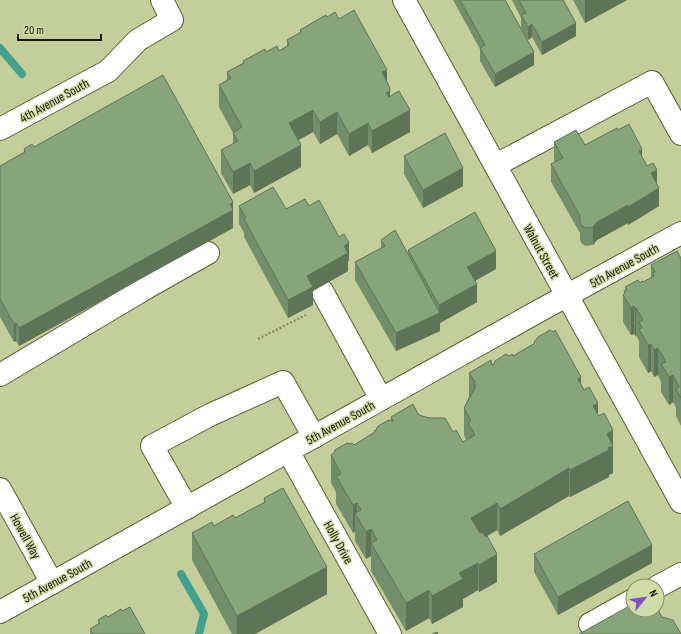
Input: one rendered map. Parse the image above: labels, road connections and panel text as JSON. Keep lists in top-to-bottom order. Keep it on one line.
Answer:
{"streets":{"street":["4th Avenue South","Walnut Street","5th Avenue South","Howell Way","Holly Drive"]},"crossings":[["Walnut Street","5th Avenue South"],["5th Avenue South","Howell Way"],["5th Avenue South","Holly Drive"]],"scale_bar":"20 m","north":"top right"}
